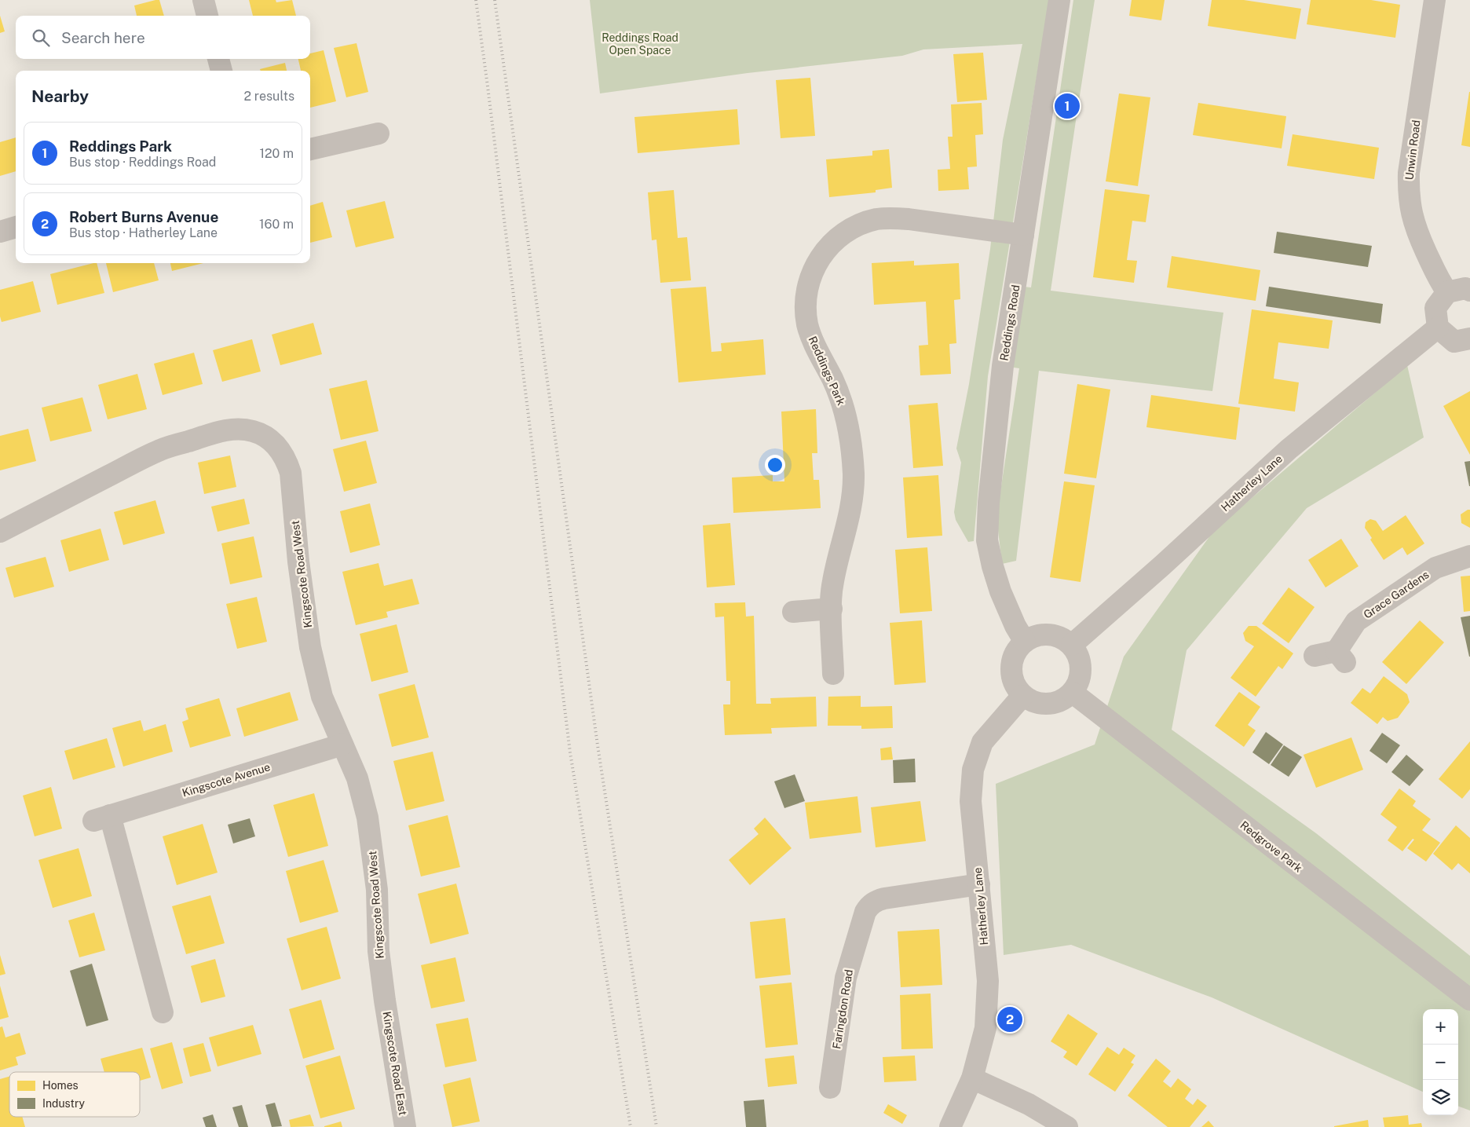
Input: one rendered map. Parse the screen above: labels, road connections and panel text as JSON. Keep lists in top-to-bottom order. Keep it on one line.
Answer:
{"streets":{"street":["Unwin Road","Reddings Road","Reddings Park","Hatherley Lane","Kingscote Road West","Grace Gardens","Kingscote Avenue","Redgrove Park","Faringdon Road","Kingscote Road East"]},"crossings":[["Reddings Road","Reddings Park"],["Reddings Road","Hatherley Lane"],["Reddings Road","Redgrove Park"],["Hatherley Lane","Redgrove Park"],["Hatherley Lane","Faringdon Road"],["Kingscote Road West","Kingscote Avenue"],["Kingscote Road West","Kingscote Road East"]],"parks":["Reddings Road Open Space"],"legend":["Homes","Industry"],"page":{"search":"Search here","heading":["Nearby","2 results"],"pins":["1","2"],"list":[{"mark":"1","name":"Reddings Park","note":"Bus stop · Reddings Road","value":"120 m"},{"mark":"2","name":"Robert Burns Avenue","note":"Bus stop · Hatherley Lane","value":"160 m"}],"map_buttons":["+","−"]}}
